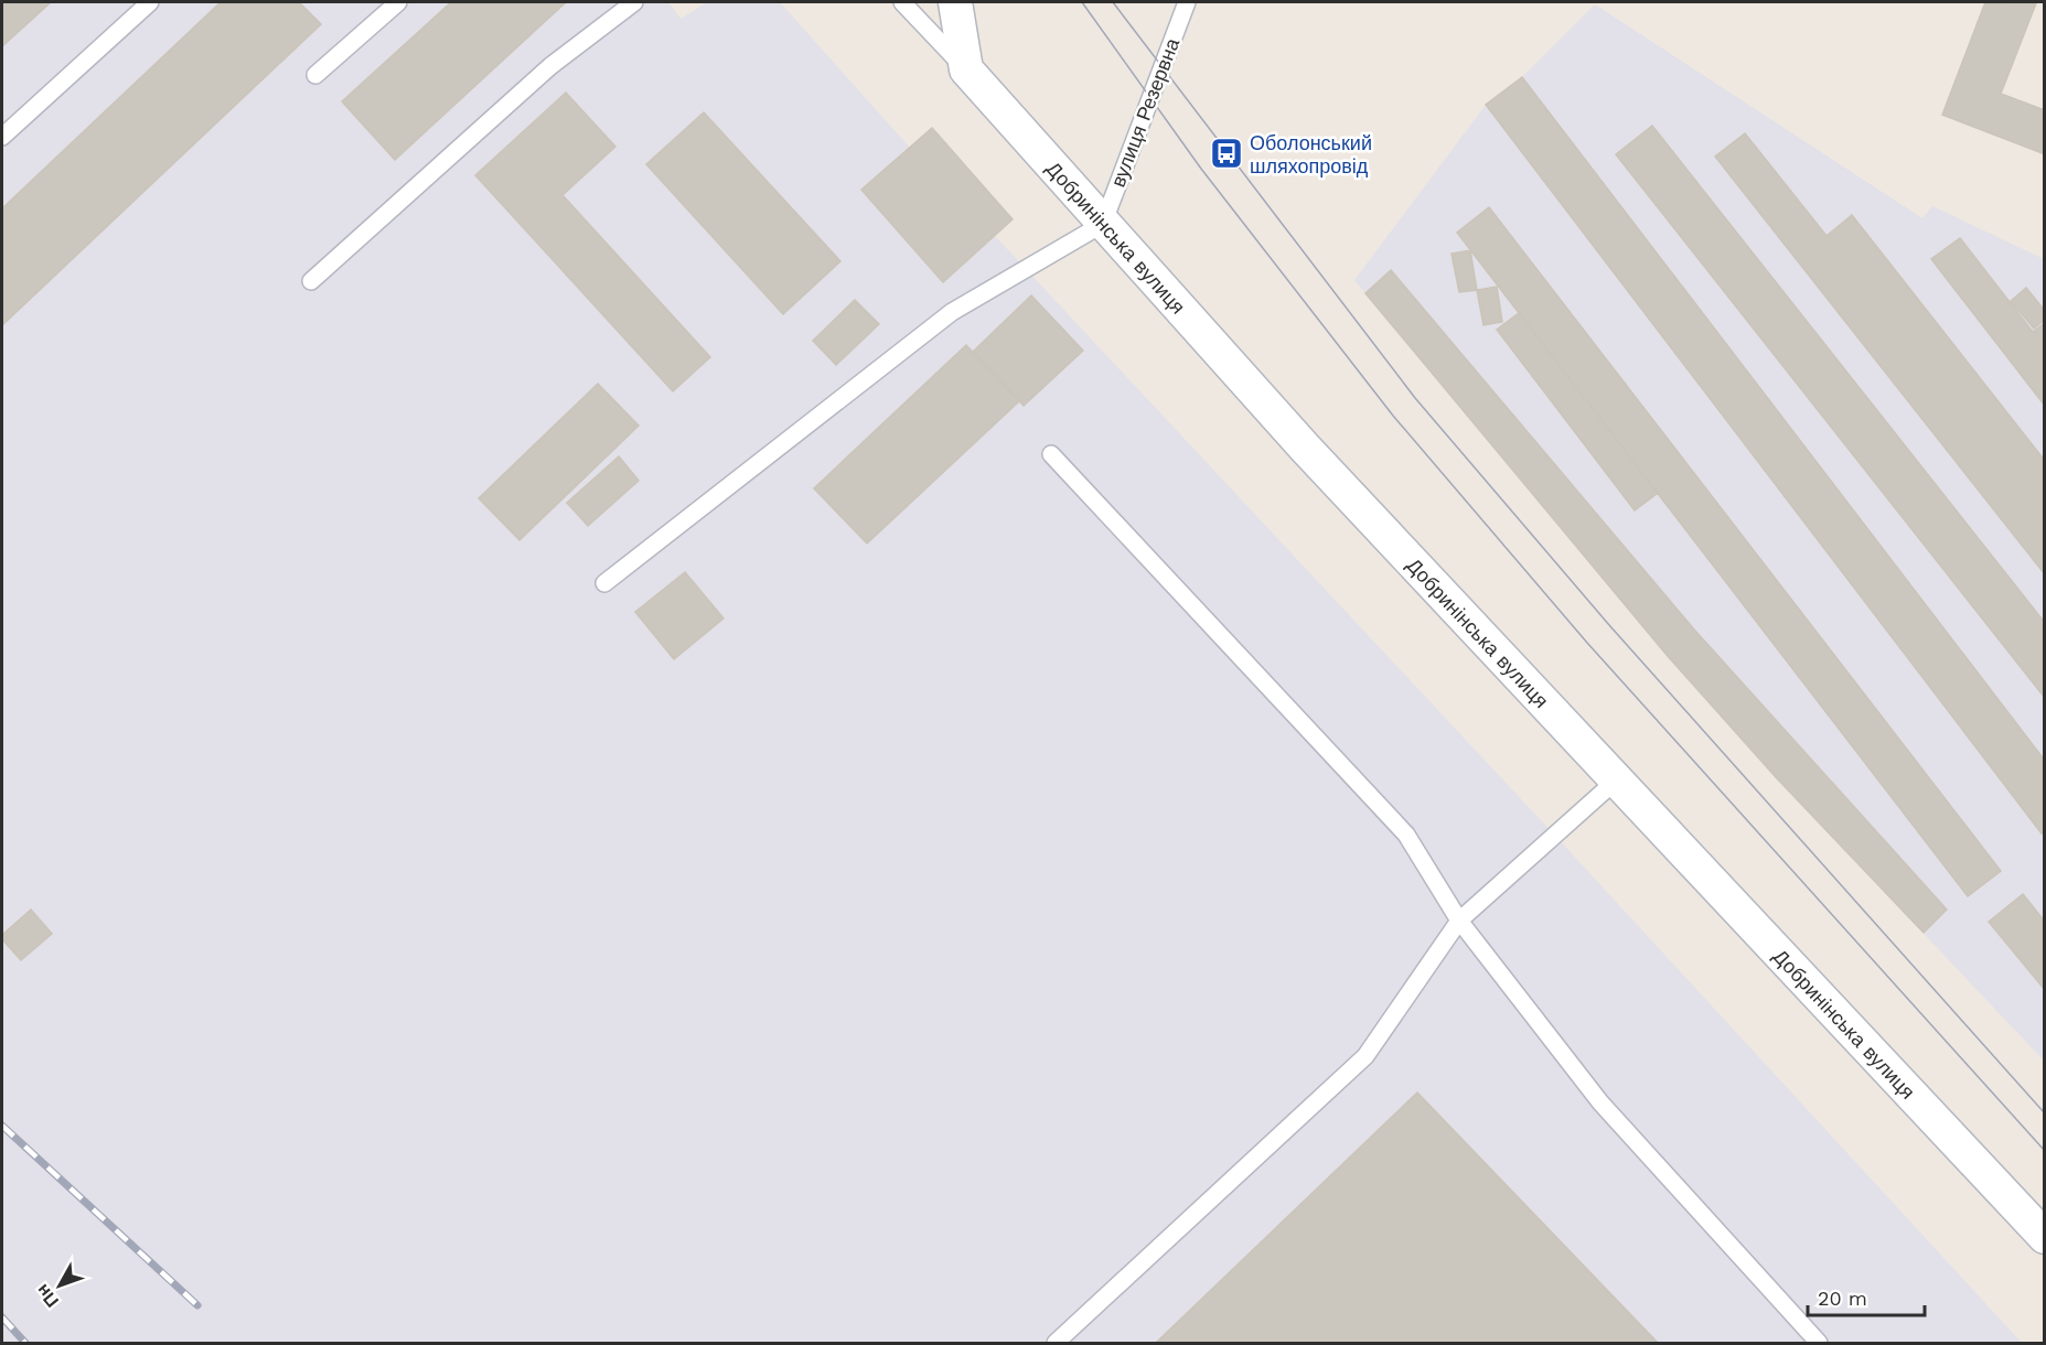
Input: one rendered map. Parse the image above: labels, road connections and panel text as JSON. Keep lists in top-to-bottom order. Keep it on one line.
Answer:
{"streets":{"street":["Добринінська вулиця"],"lane":["вулиця Резервна"]},"crossings":[["вулиця Резервна","Добринінська вулиця"]],"places":{"bus stop":["Оболонський шляхопровід"]},"scale_bar":"20 m","north":"bottom left"}
